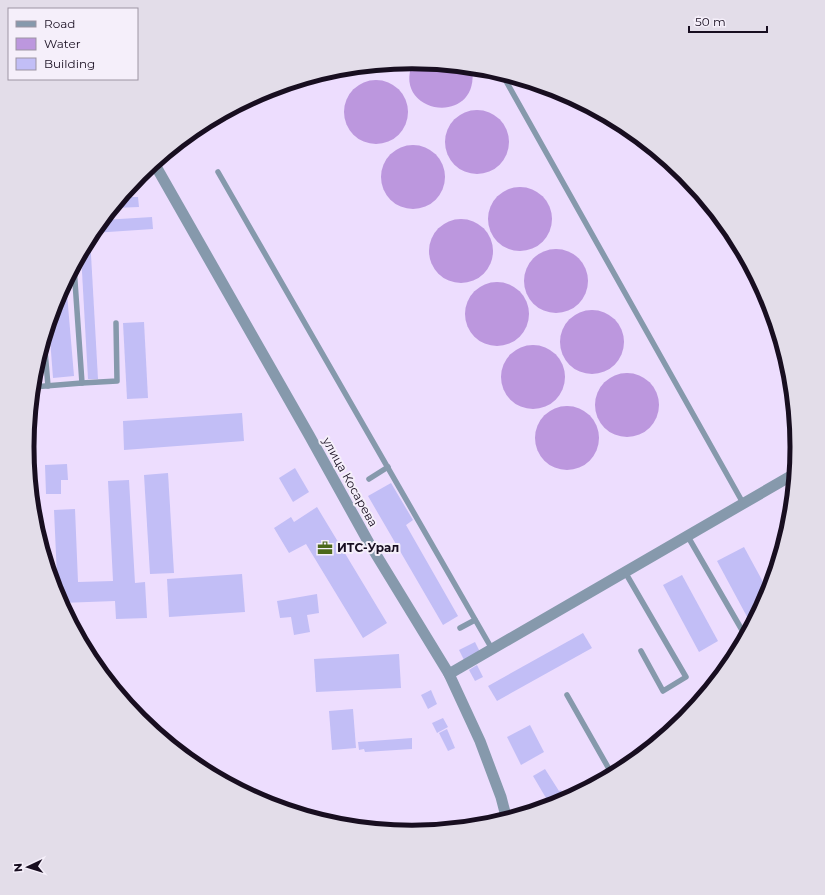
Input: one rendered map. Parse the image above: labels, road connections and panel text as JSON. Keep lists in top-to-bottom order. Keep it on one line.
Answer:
{"streets":{"street":["улица Косарева"]},"places":{"office":["ИТС-Урал"]},"legend":["Road","Water","Building"],"scale_bar":"50 m","north":"left"}
